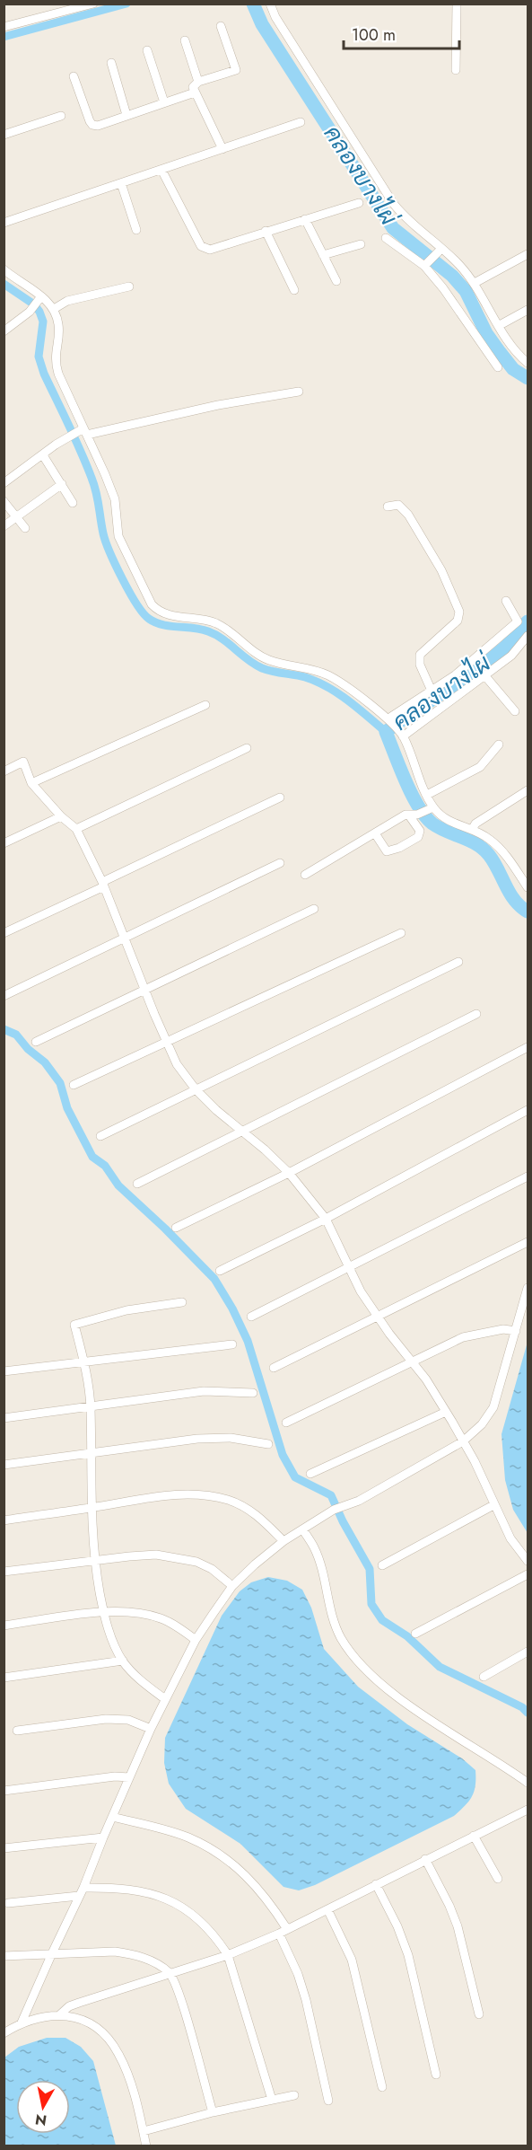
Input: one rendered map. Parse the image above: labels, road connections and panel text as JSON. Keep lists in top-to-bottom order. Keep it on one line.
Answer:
{"water":["คลองบางไผ่"],"scale_bar":"100 m","north":"bottom"}
